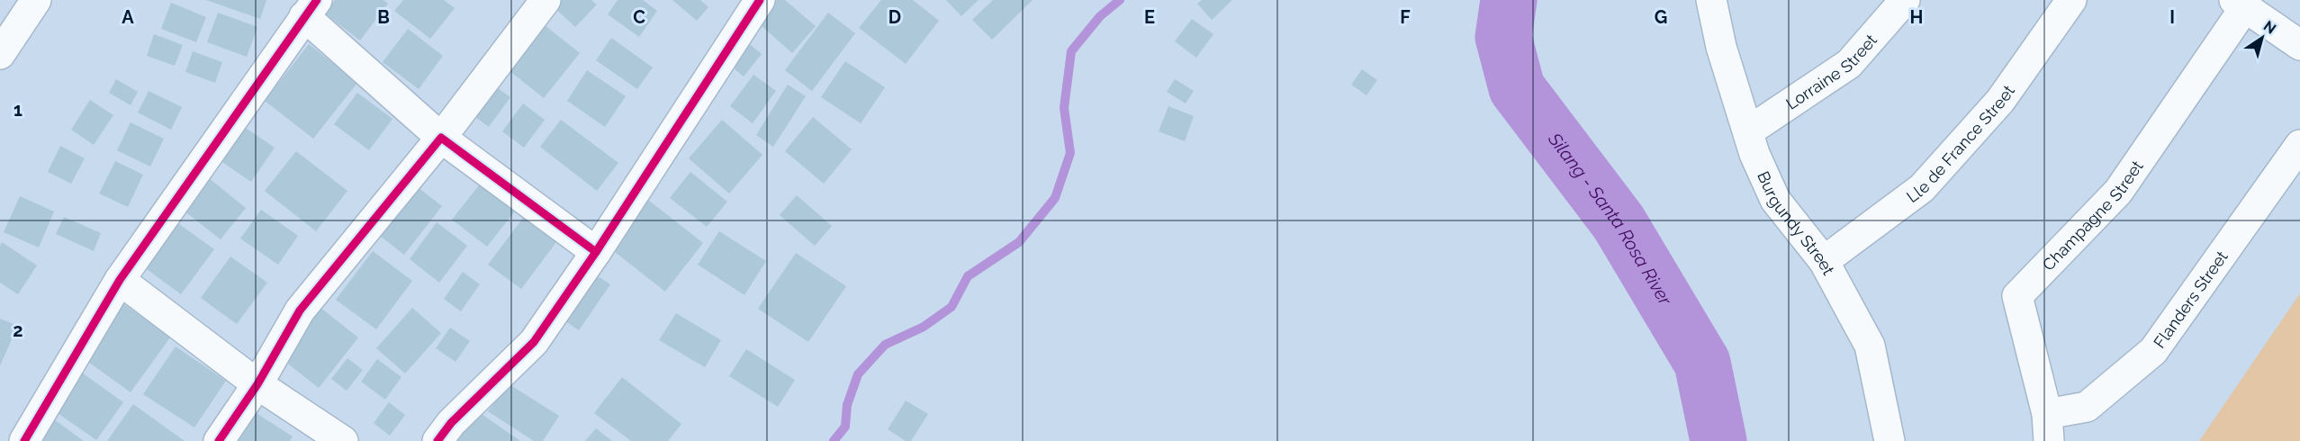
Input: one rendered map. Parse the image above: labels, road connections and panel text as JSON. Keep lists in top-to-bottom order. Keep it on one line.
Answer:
{"streets":{"street":["Lorraine Street","Lle de France Street","Champagne Street","Burgundy Street","Flanders Street"]},"crossings":[["Lorraine Street","Burgundy Street"],["Lle de France Street","Burgundy Street"],["Champagne Street","Flanders Street"]],"water":["Silang - Santa Rosa River"],"north":"top right","grid":{"columns":["A","B","C","D","E","F","G","H","I"],"rows":["1","2"]}}
